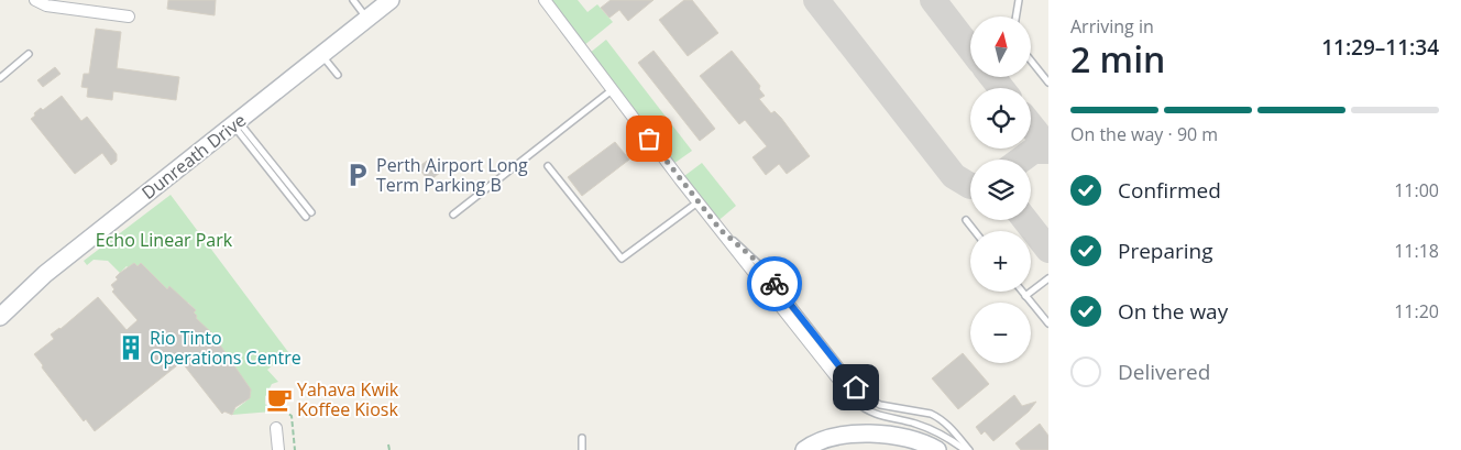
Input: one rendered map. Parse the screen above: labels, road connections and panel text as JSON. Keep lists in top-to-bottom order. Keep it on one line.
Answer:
{"streets":{"main road":["Dunreath Drive"]},"parks":["Echo Linear Park"],"places":{"parking":["Perth Airport Long Term Parking B"],"building":["Rio Tinto Operations Centre"],"cafe":["Yahava Kwik Koffee Kiosk"]},"north":"top","page":{"heading":["2 min","Arriving in","11:29–11:34"],"map_buttons":["+","−"],"bar":"On the way · 90 m","list":[["Confirmed","11:00"],["Preparing","11:18"],["On the way","11:20"],"Delivered"]}}
